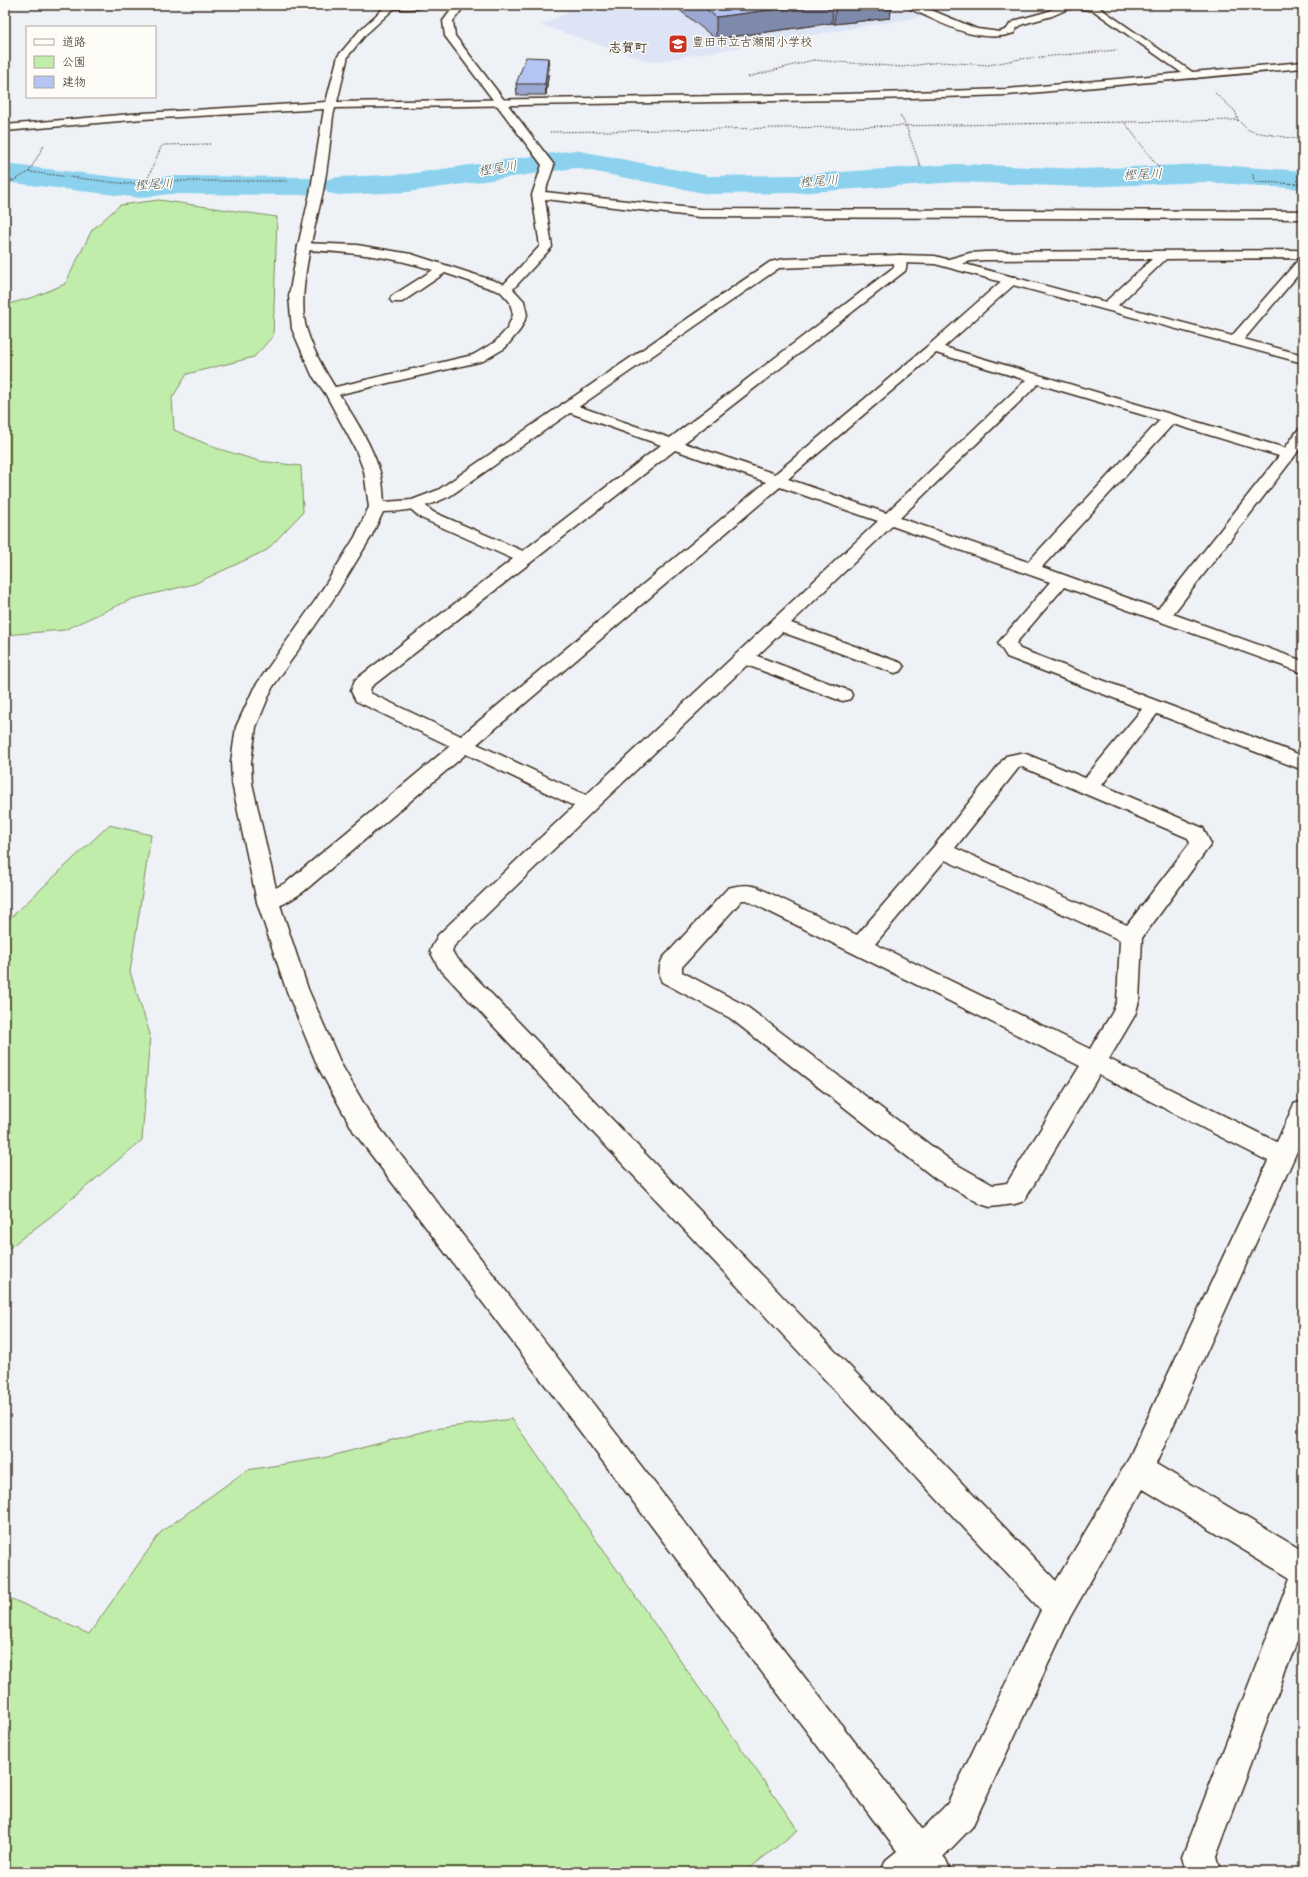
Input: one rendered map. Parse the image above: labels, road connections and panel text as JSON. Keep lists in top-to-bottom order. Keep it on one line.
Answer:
{"districts":["志賀町"],"water":["樫尾川"],"places":{"school or university":["豊田市立古瀬間小学校"]},"legend":["道路","公園","建物"]}
